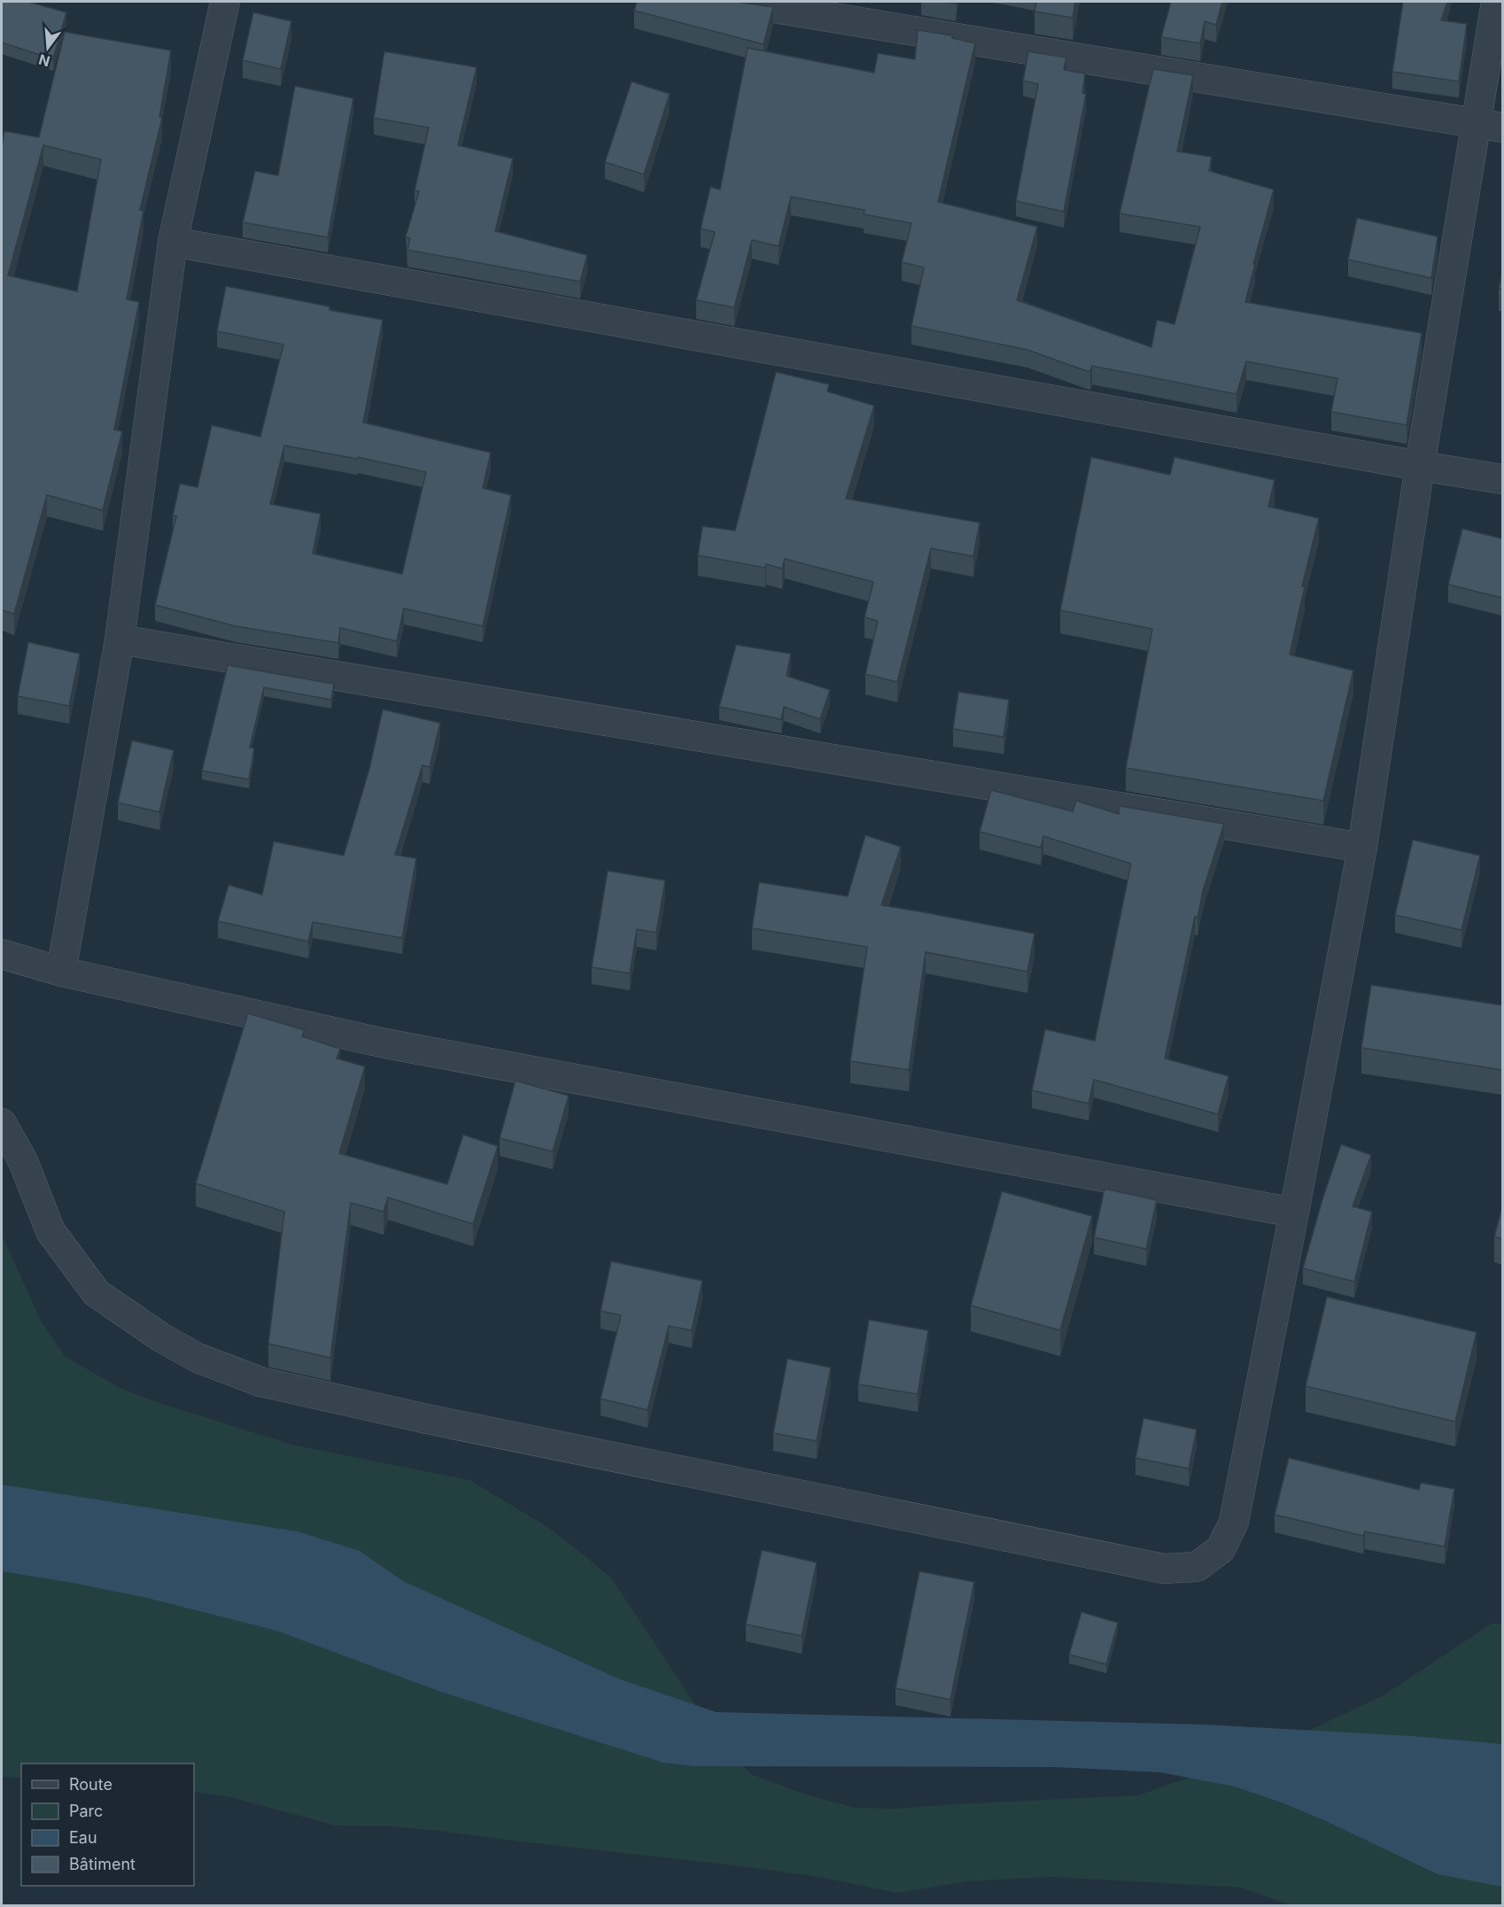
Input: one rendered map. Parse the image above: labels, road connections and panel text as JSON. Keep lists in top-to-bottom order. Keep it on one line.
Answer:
{"legend":["Route","Parc","Eau","Bâtiment"],"north":"bottom"}
